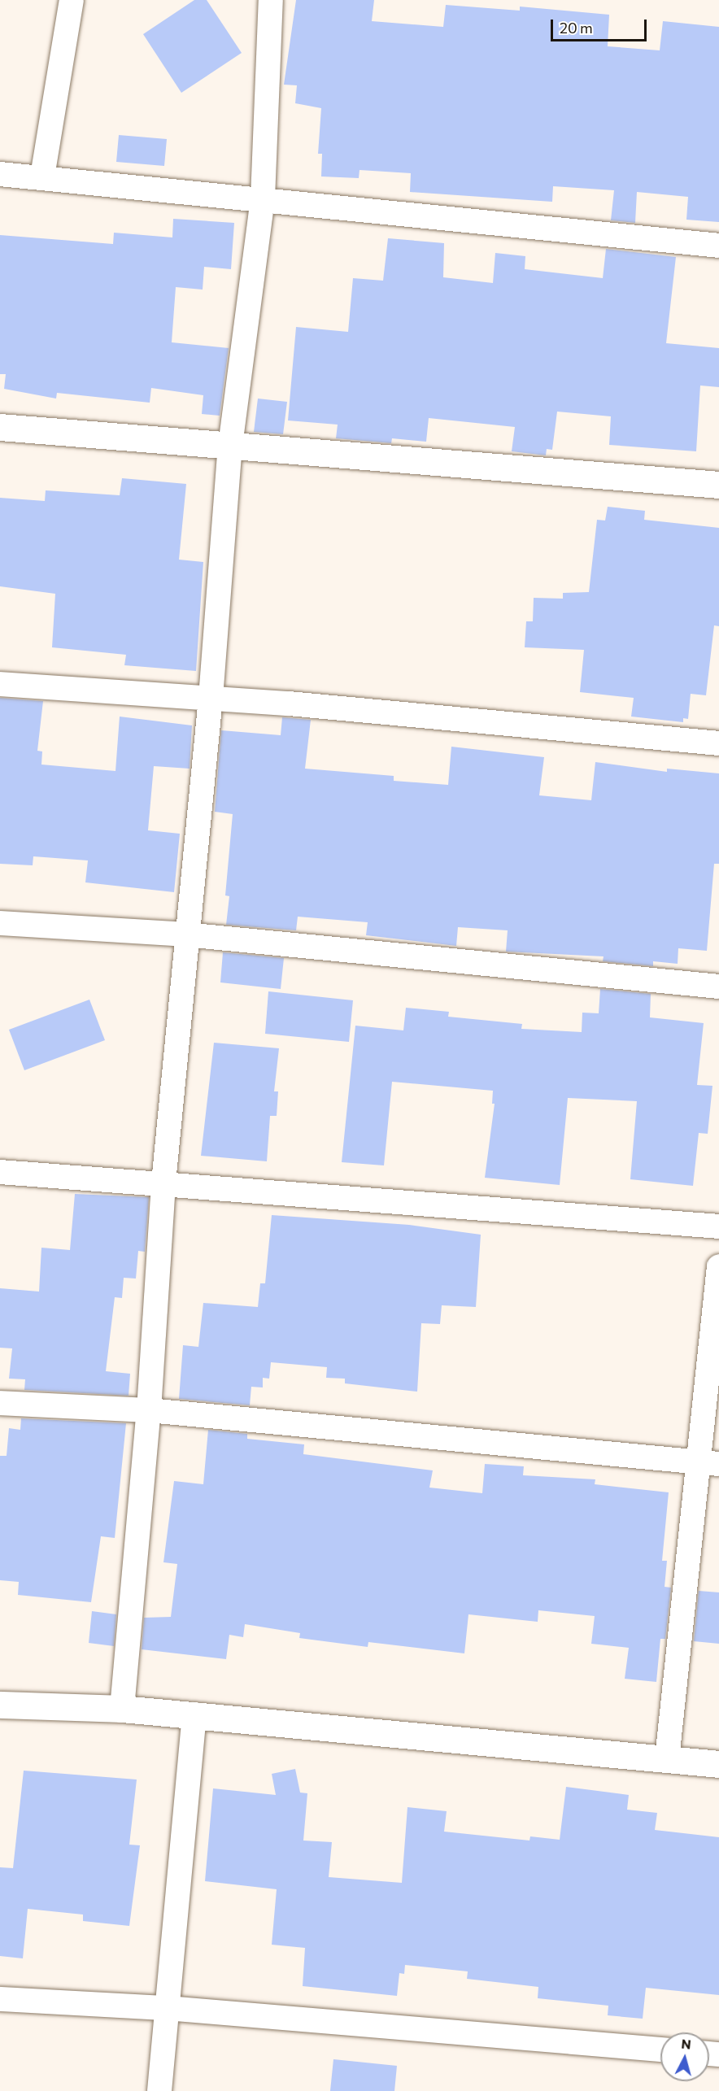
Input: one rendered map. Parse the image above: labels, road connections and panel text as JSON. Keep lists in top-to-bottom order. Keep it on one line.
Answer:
{"scale_bar":"20 m","north":"top"}
